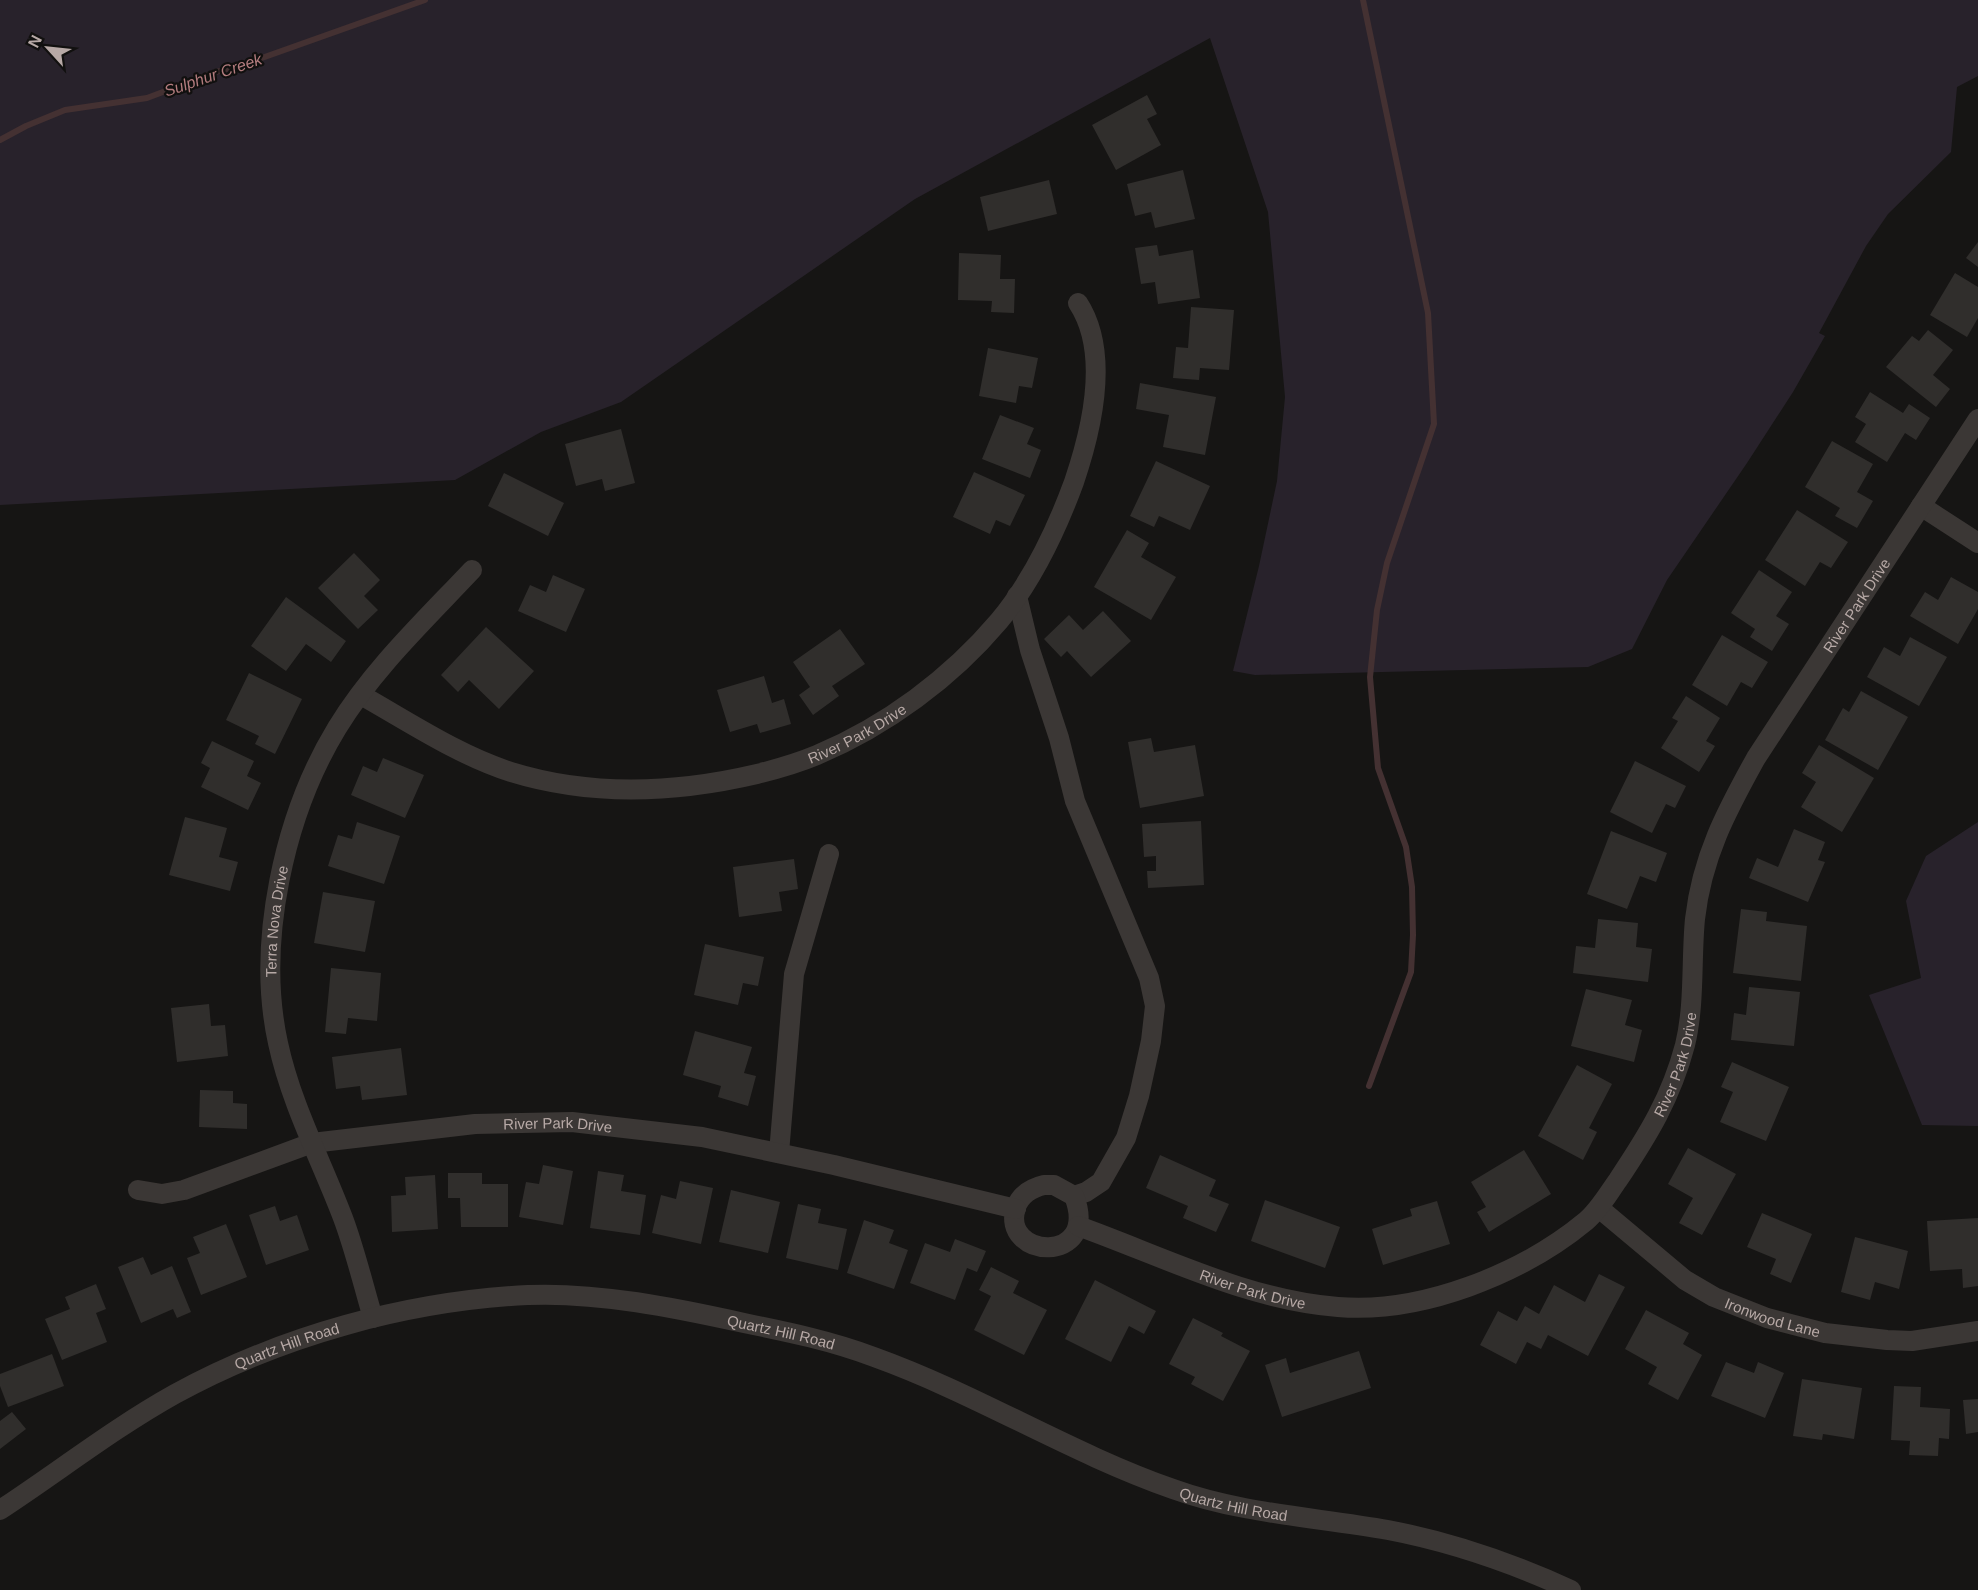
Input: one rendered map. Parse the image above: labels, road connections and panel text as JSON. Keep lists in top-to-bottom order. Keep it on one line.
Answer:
{"streets":{"street":["River Park Drive","Terra Nova Drive","Ironwood Lane","Quartz Hill Road"]},"crossings":[["River Park Drive","Terra Nova Drive"],["River Park Drive","Ironwood Lane"],["Terra Nova Drive","Quartz Hill Road"]],"water":["Sulphur Creek"],"north":"top left"}
